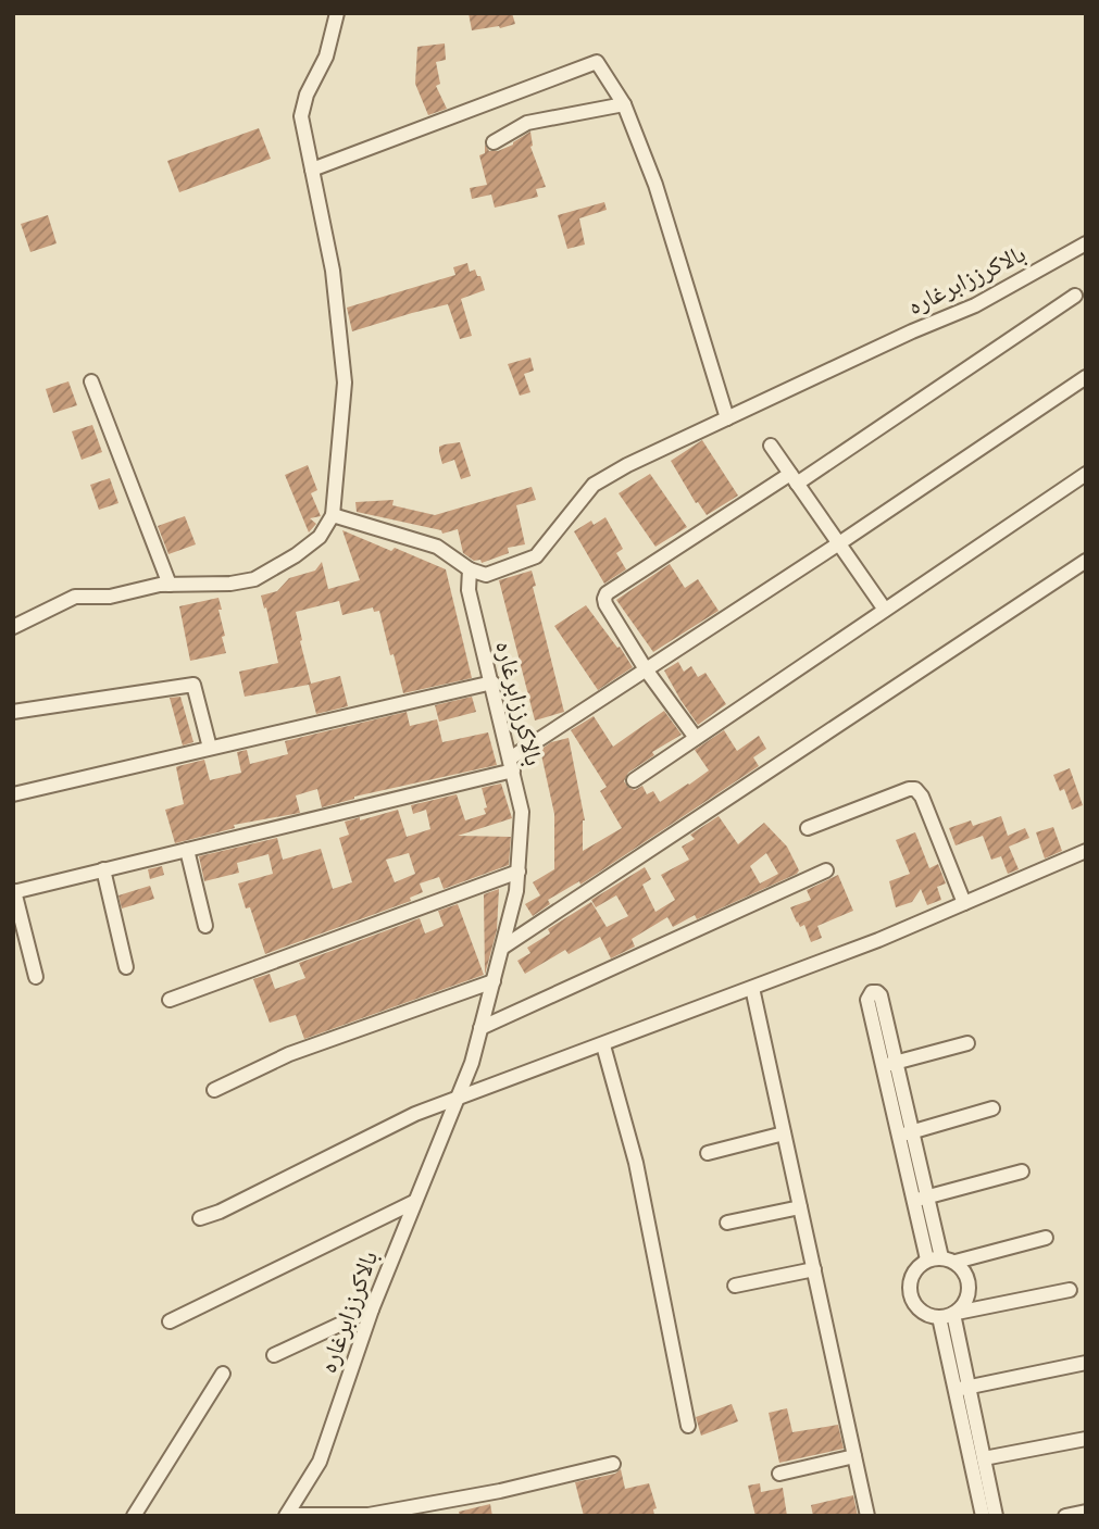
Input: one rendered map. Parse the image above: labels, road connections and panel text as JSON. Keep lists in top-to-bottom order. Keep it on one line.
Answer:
{"streets":{"street":["بالاکرززابرغاره"]}}
